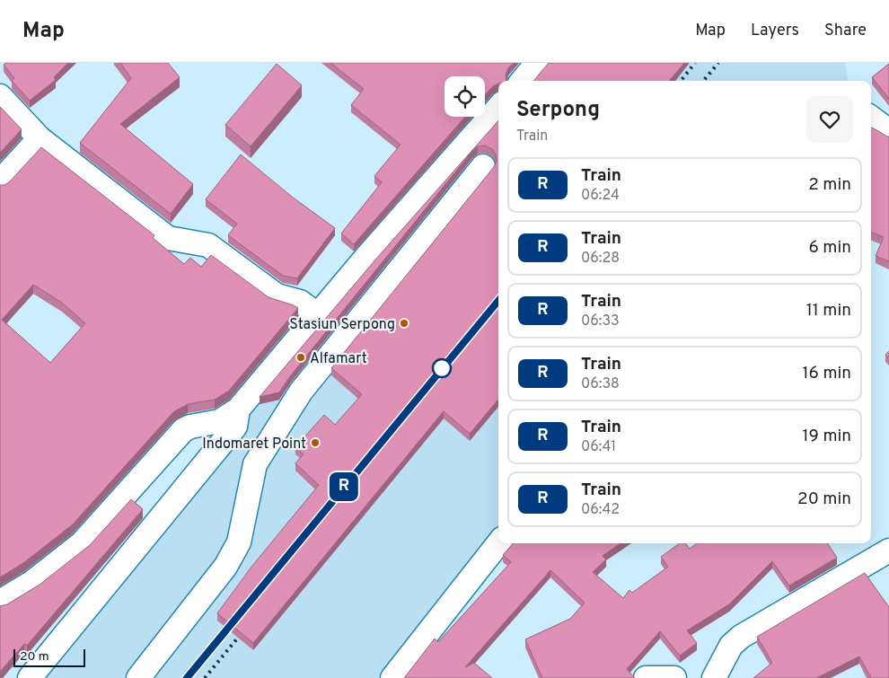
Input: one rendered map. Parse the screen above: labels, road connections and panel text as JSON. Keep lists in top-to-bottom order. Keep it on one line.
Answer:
{"places":["Stasiun Serpong","Alfamart","Indomaret Point"],"scale_bar":"20 m","page":{"header":"Map","nav":["Map","Layers","Share"],"on_map":"R","heading":["Serpong","Train"],"list":[{"mark":"R","name":"Train","note":"06:24","value":"2 min"},{"mark":"R","name":"Train","note":"06:28","value":"6 min"},{"mark":"R","name":"Train","note":"06:33","value":"11 min"},{"mark":"R","name":"Train","note":"06:38","value":"16 min"},{"mark":"R","name":"Train","note":"06:41","value":"19 min"},{"mark":"R","name":"Train","note":"06:42","value":"20 min"}],"scale":"20 m"}}
